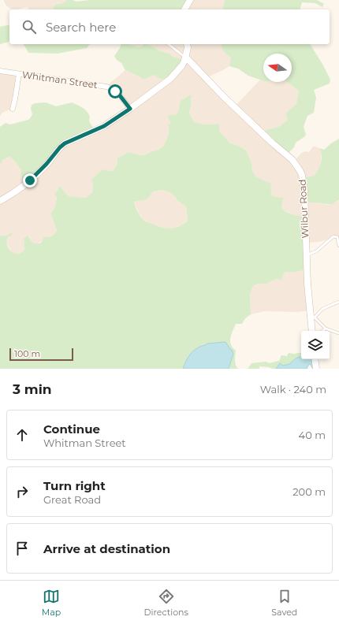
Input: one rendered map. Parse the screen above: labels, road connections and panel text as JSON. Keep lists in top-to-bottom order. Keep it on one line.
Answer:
{"streets":{"street":["Whitman Street","Wilbur Road"]},"scale_bar":"100 m","north":"left","page":{"search":"Search here","scale":"100 m","heading":["3 min","Walk · 240 m"],"list":[["Continue","Whitman Street","40 m"],["Turn right","Great Road","200 m"],"Arrive at destination"],"nav":["Map","Directions","Saved"]}}
